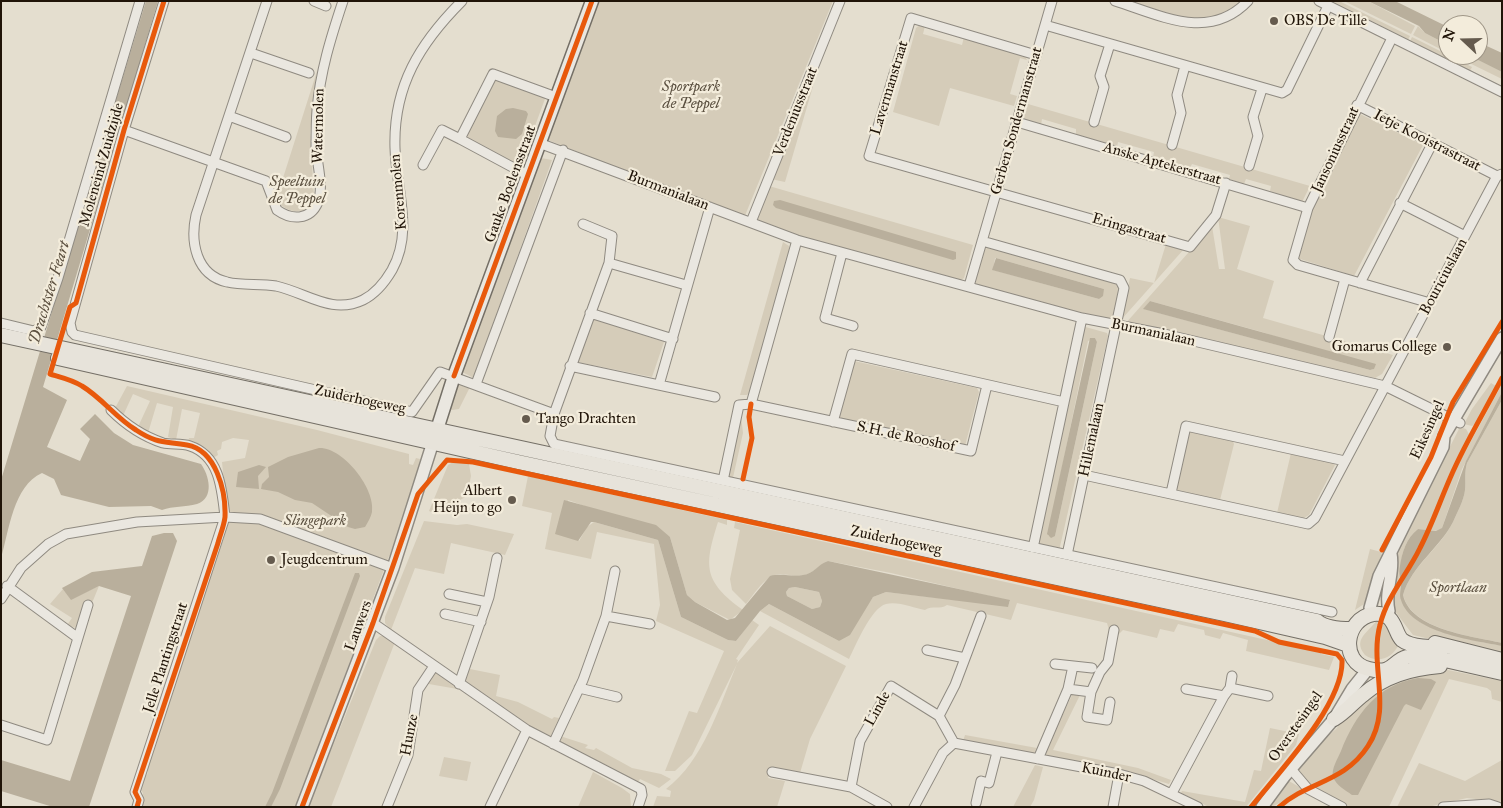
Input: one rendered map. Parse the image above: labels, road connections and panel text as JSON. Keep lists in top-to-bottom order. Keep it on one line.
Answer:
{"streets":{"main road":["Gauke Boelensstraat","Zuiderhogeweg"],"street":["Lavermanstraat","Verdeniusstraat","Gerben Sondermanstraat","Watermolen","Ietje Kooistrastraat","Jansoniusstraat","Anske Aptekerstraat","Moleneind Zuidzijde","Burmanialaan","Korenmolen","Eringastraat","Bouriciuslaan","Eikesingel","S.H. de Rooshof","Hillemalaan","Lauwers","Jelle Plantingstraat","Linde","Overstesingel","Hunze","Kuinder"]},"crossings":[["Lavermanstraat","Gerben Sondermanstraat"],["Lavermanstraat","Eringastraat"],["Verdeniusstraat","Burmanialaan"],["Gerben Sondermanstraat","Anske Aptekerstraat"],["Gerben Sondermanstraat","Burmanialaan"],["Gerben Sondermanstraat","Eringastraat"],["Watermolen","Moleneind Zuidzijde"],["Watermolen","Korenmolen"],["Ietje Kooistrastraat","Jansoniusstraat"],["Ietje Kooistrastraat","Bouriciuslaan"],["Jansoniusstraat","Anske Aptekerstraat"],["Anske Aptekerstraat","Eringastraat"],["Moleneind Zuidzijde","Zuiderhogeweg"],["Gauke Boelensstraat","Burmanialaan"],["Gauke Boelensstraat","Zuiderhogeweg"],["Gauke Boelensstraat","Lauwers"],["Burmanialaan","Bouriciuslaan"],["Burmanialaan","Eikesingel"],["Burmanialaan","Hillemalaan"],["Bouriciuslaan","Hillemalaan"],["Zuiderhogeweg","Eikesingel"],["Zuiderhogeweg","Hillemalaan"],["Zuiderhogeweg","Lauwers"],["Zuiderhogeweg","Overstesingel"],["Eikesingel","Overstesingel"],["Linde","Kuinder"]],"water":["Drachtster Feart"],"parks":["Sportpark de Peppel","Speeltuin de Peppel","Slingepark","Sportlaan"],"places":["OBS De Tille","Gomarus College","Tango Drachten","Albert Heijn to go","Jeugdcentrum"],"north":"left"}
